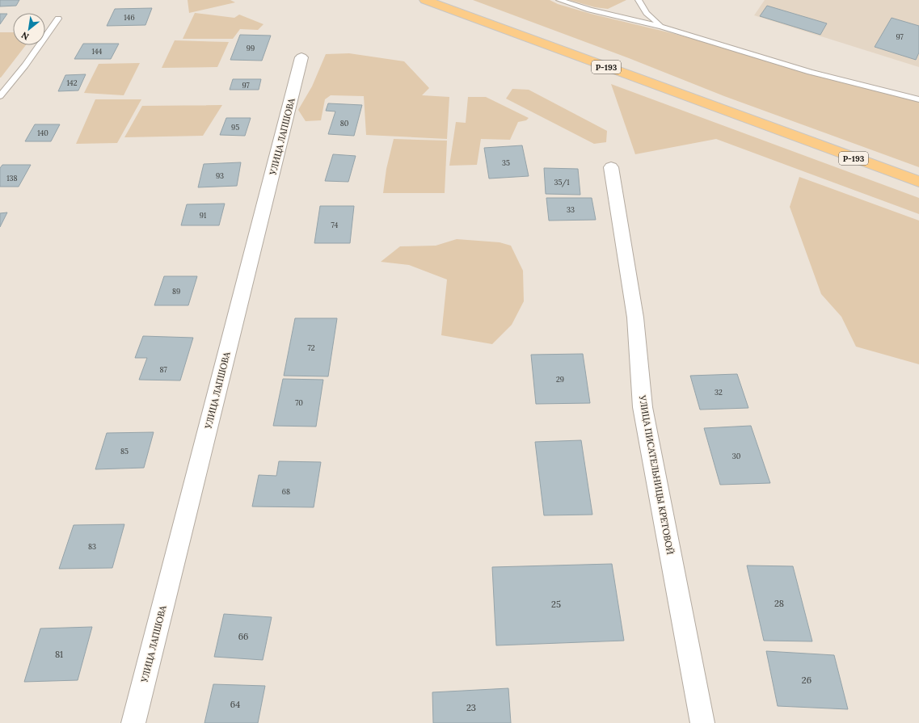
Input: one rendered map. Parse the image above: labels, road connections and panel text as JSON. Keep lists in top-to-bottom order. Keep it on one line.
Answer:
{"streets":{"highway":["Р-193"],"street":["УЛИЦА ЛАПШОВА","УЛИЦА ПИСАТЕЛЬНИЦЫ КРЕТОВОЙ"]},"house_numbers":["146","97","99","144","142","97","80","95","140","35","93","138","35/1","33","91","74","89","72","87","29","32","70","85","30","68","83","28","25","66","81","26","64","23"],"north":"bottom left"}
